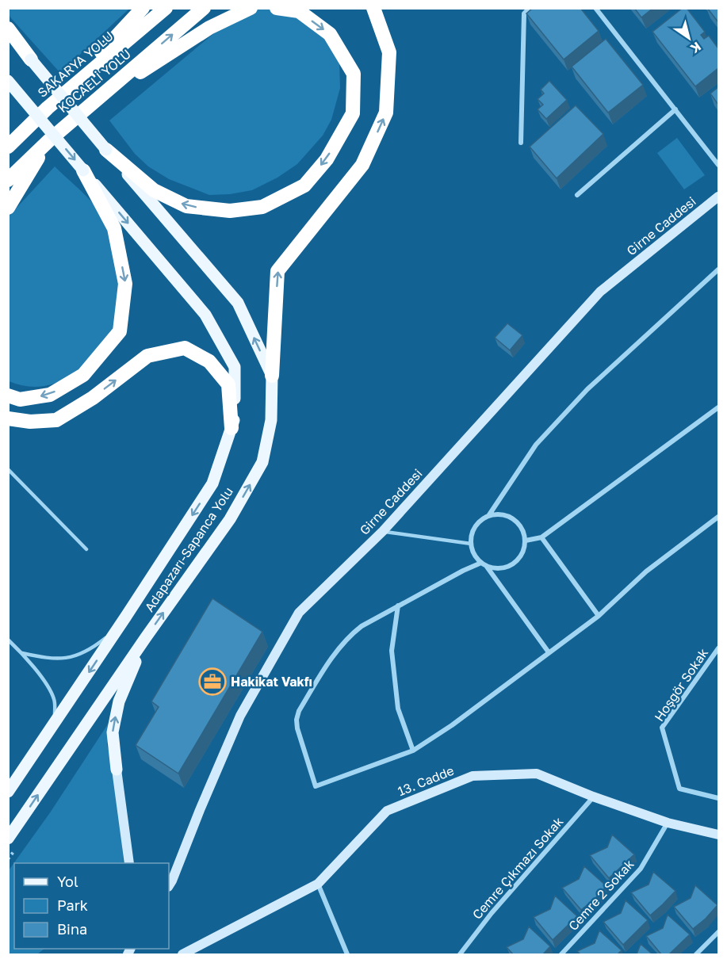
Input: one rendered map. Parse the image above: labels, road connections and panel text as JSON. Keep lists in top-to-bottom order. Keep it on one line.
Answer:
{"streets":{"highway":["SAKARYA YOLU","KOCAELİ YOLU"],"main road":["Adapazarı-Sapanca Yolu"],"street":["Girne Caddesi","Hoşgör Sokak","13. Cadde","Cemre Çıkmazı Sokak","Cemre 2 Sokak"]},"crossings":[["13. Cadde","Cemre Çıkmazı Sokak"],["13. Cadde","Cemre 2 Sokak"]],"places":{"office":["Hakikat Vakfı"]},"legend":["Yol","Park","Bina"],"north":"bottom right"}
